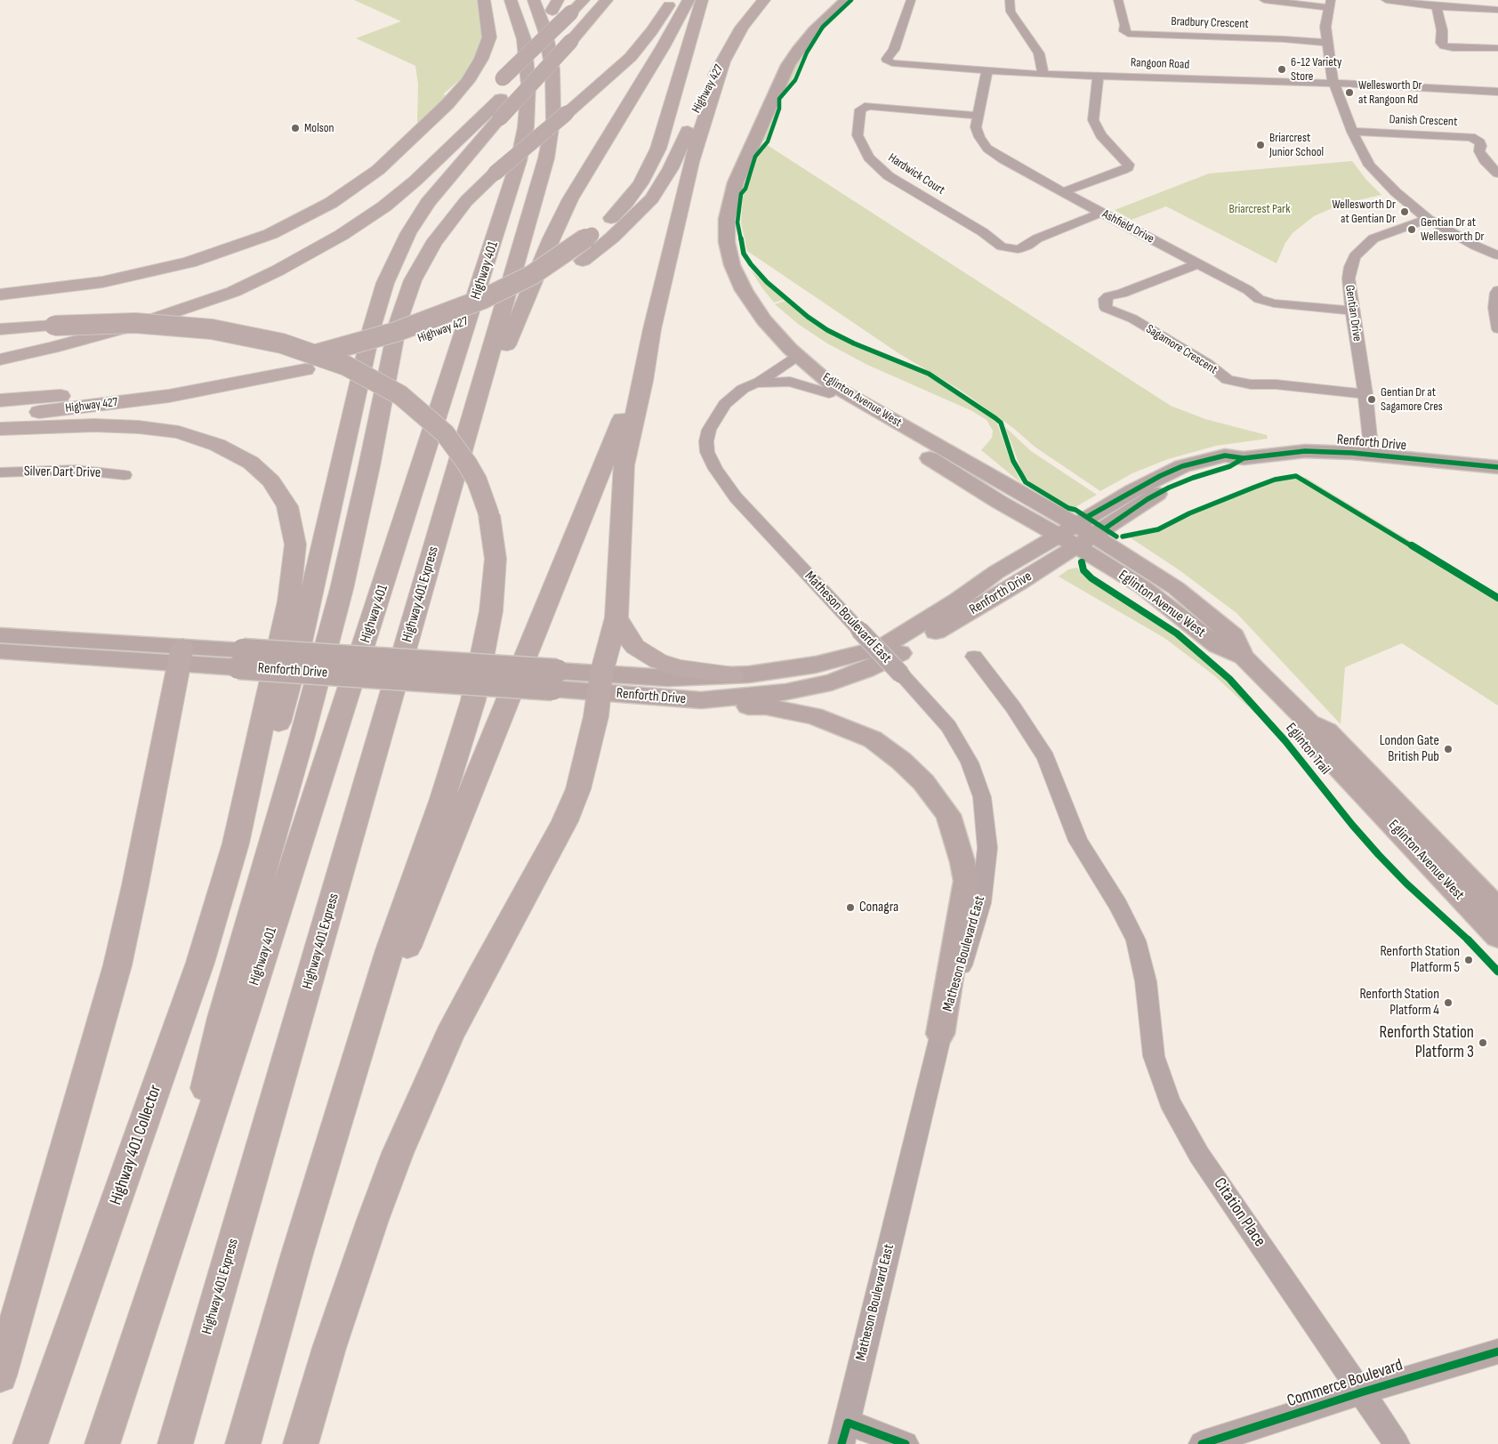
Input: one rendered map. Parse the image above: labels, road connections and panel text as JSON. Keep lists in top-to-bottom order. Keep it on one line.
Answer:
{"streets":{"highway":["Highway 427","Highway 401","Highway 401 Express","Highway 401 Collector"],"main road":["Eglinton Avenue West","Renforth Drive"],"street":["Bradbury Crescent","Rangoon Road","Danish Crescent","Hardwick Court","Ashfield Drive","Gentian Drive","Sagamore Crescent","Silver Dart Drive","Matheson Boulevard East","Citation Place","Commerce Boulevard"],"cycle path":["Eglinton Trail"]},"crossings":[["Rangoon Road","Ashfield Drive"],["Hardwick Court","Ashfield Drive"],["Ashfield Drive","Gentian Drive"],["Ashfield Drive","Sagamore Crescent"],["Highway 401","Highway 401 Express"],["Gentian Drive","Sagamore Crescent"],["Gentian Drive","Renforth Drive"],["Eglinton Avenue West","Renforth Drive"],["Eglinton Avenue West","Matheson Boulevard East"],["Citation Place","Commerce Boulevard"]],"parks":["Briarcrest Park"],"places":["6-12 Variety Store","Wellesworth Dr at Rangoon Rd","Molson","Briarcrest Junior School","Wellesworth Dr at Gentian Dr","Gentian Dr at Wellesworth Dr","Gentian Dr at Sagamore Cres","London Gate British Pub","Conagra","Renforth Station Platform 5","Renforth Station Platform 4","Renforth Station Platform 3"]}
